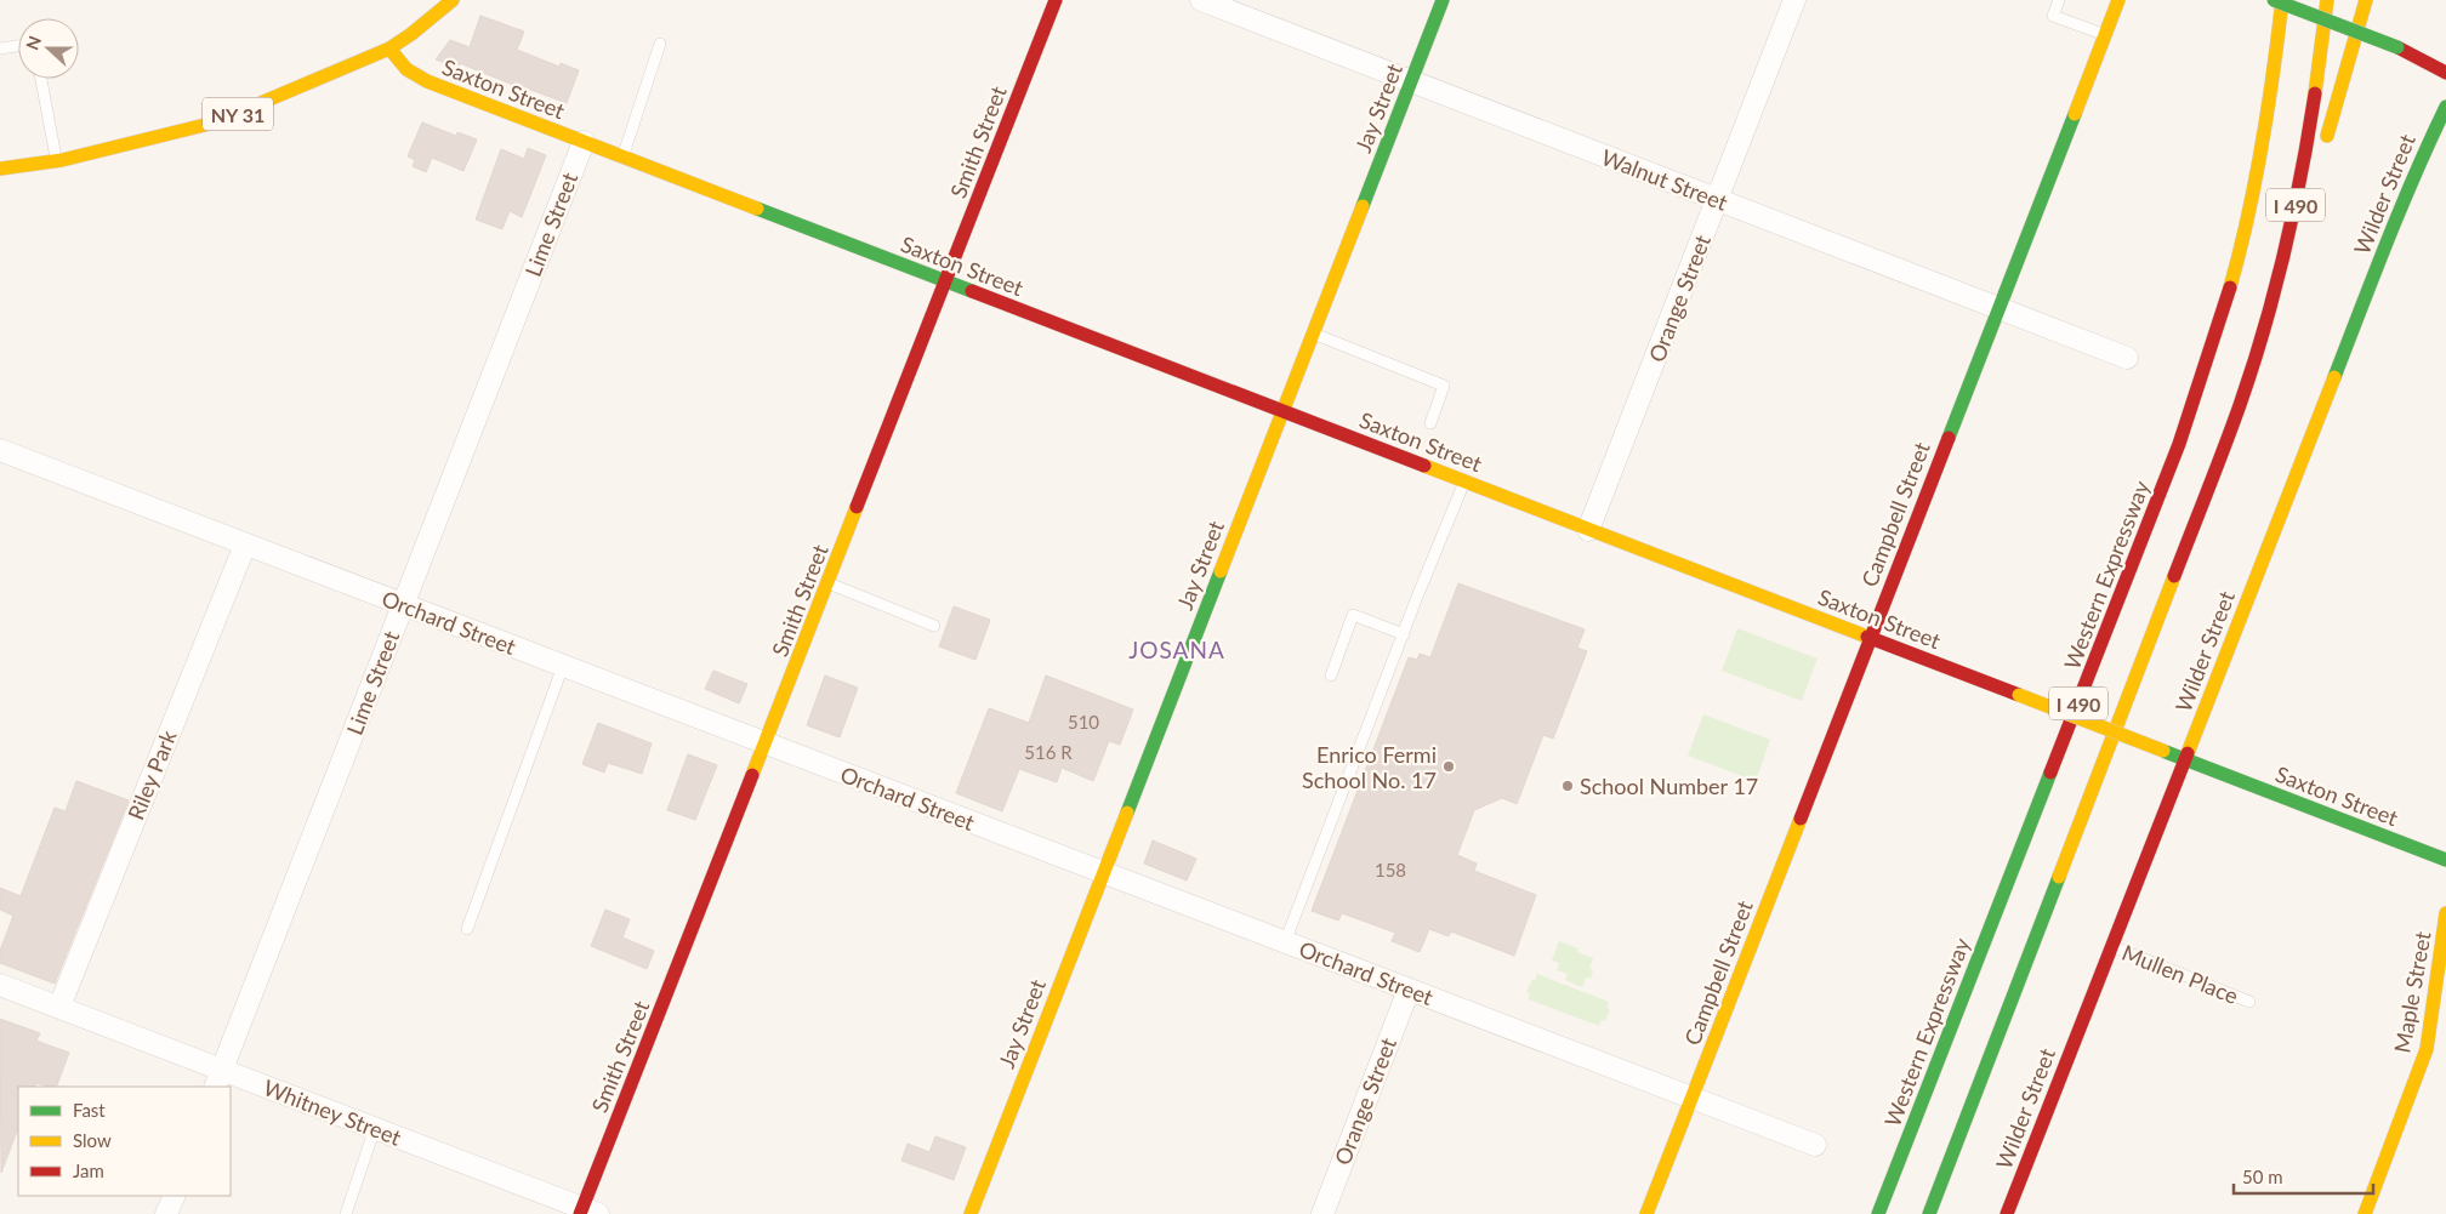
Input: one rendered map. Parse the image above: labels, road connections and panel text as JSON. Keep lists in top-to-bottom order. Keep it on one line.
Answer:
{"streets":{"main road":["Saxton Street","Jay Street","NY 31","Smith Street","Wilder Street","I 490","Campbell Street","Western Expressway","Maple Street"],"street":["Walnut Street","Lime Street","Orange Street","Orchard Street","Riley Park","Whitney Street"],"lane":["Mullen Place"]},"crossings":[["Saxton Street","Jay Street"],["Saxton Street","NY 31"],["Saxton Street","Smith Street"],["Saxton Street","Wilder Street"],["Saxton Street","Lime Street"],["Saxton Street","Orange Street"],["Saxton Street","Campbell Street"],["Jay Street","Walnut Street"],["Jay Street","Orchard Street"],["Smith Street","Orchard Street"],["Smith Street","Whitney Street"],["Walnut Street","Orange Street"],["Walnut Street","Campbell Street"],["Wilder Street","Mullen Place"],["Lime Street","Orchard Street"],["Lime Street","Whitney Street"],["Orange Street","Orchard Street"],["Campbell Street","Orchard Street"],["Orchard Street","Riley Park"],["Riley Park","Whitney Street"]],"districts":["JOSANA"],"places":["Enrico Fermi School No. 17","School Number 17"],"house_numbers":["510","516 R","158"],"legend":["Fast","Slow","Jam"],"scale_bar":"50 m","north":"left"}
